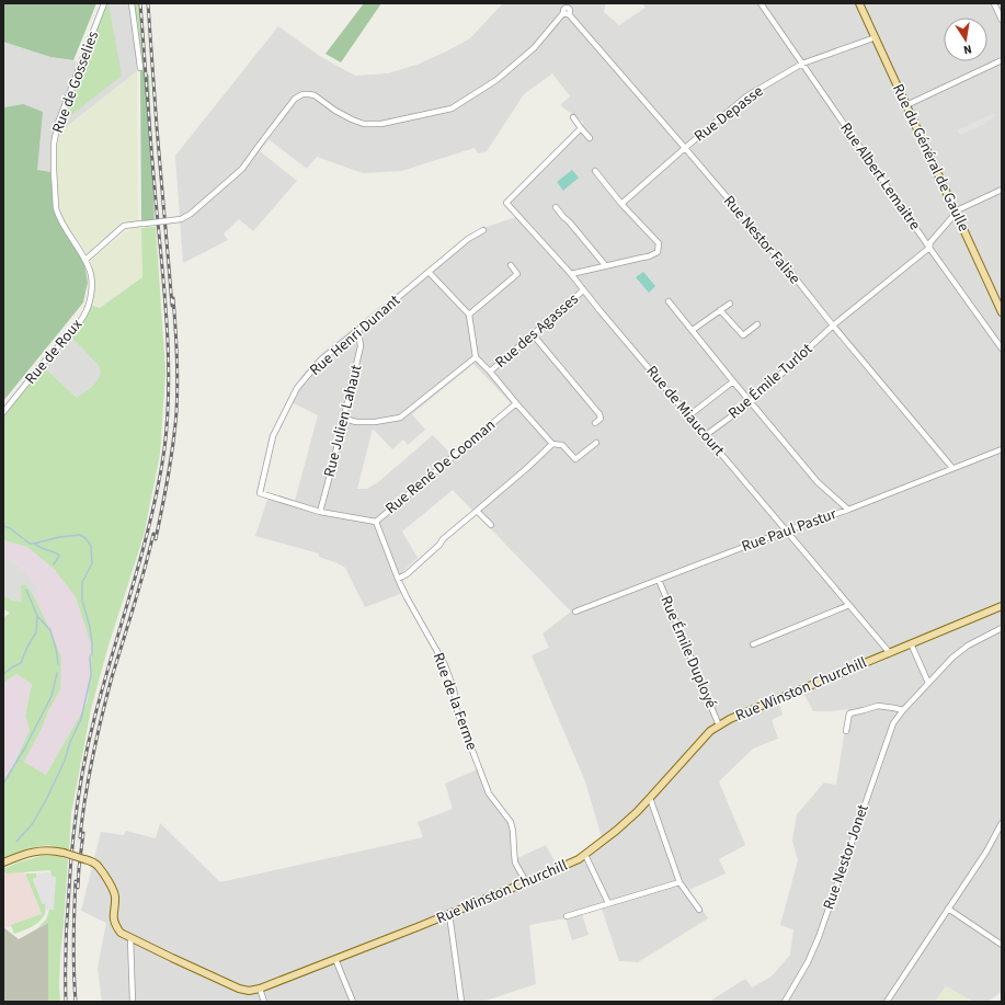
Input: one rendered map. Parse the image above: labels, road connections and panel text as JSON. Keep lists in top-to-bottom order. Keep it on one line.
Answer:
{"streets":{"main road":["Rue du Général de Gaulle","Rue Winston Churchill"],"street":["Rue de Gosselies","Rue Depasse","Rue Albert Lemaitre","Rue Nestor Falise","Rue des Agasses","Rue Henri Dunant","Rue de Roux","Rue Émile Turlot","Rue de Miaucourt","Rue Julien Lahaut","Rue René De Cooman","Rue Paul Pastur","Rue Émile Duployé","Rue de la Ferme","Rue Nestor Jonet"]},"crossings":[["Rue de Gosselies","Rue de Roux"],["Rue Depasse","Rue du Général de Gaulle"],["Rue Depasse","Rue Albert Lemaitre"],["Rue Depasse","Rue Nestor Falise"],["Rue du Général de Gaulle","Rue Émile Turlot"],["Rue Albert Lemaitre","Rue Émile Turlot"],["Rue Nestor Falise","Rue Émile Turlot"],["Rue Nestor Falise","Rue Paul Pastur"],["Rue des Agasses","Rue de Miaucourt"],["Rue Henri Dunant","Rue Julien Lahaut"],["Rue Henri Dunant","Rue René De Cooman"],["Rue Émile Turlot","Rue de Miaucourt"],["Rue de Miaucourt","Rue Paul Pastur"],["Rue de Miaucourt","Rue Winston Churchill"],["Rue Julien Lahaut","Rue René De Cooman"],["Rue René De Cooman","Rue de la Ferme"],["Rue Paul Pastur","Rue Émile Duployé"],["Rue Émile Duployé","Rue Winston Churchill"],["Rue Winston Churchill","Rue de la Ferme"]],"north":"bottom"}
